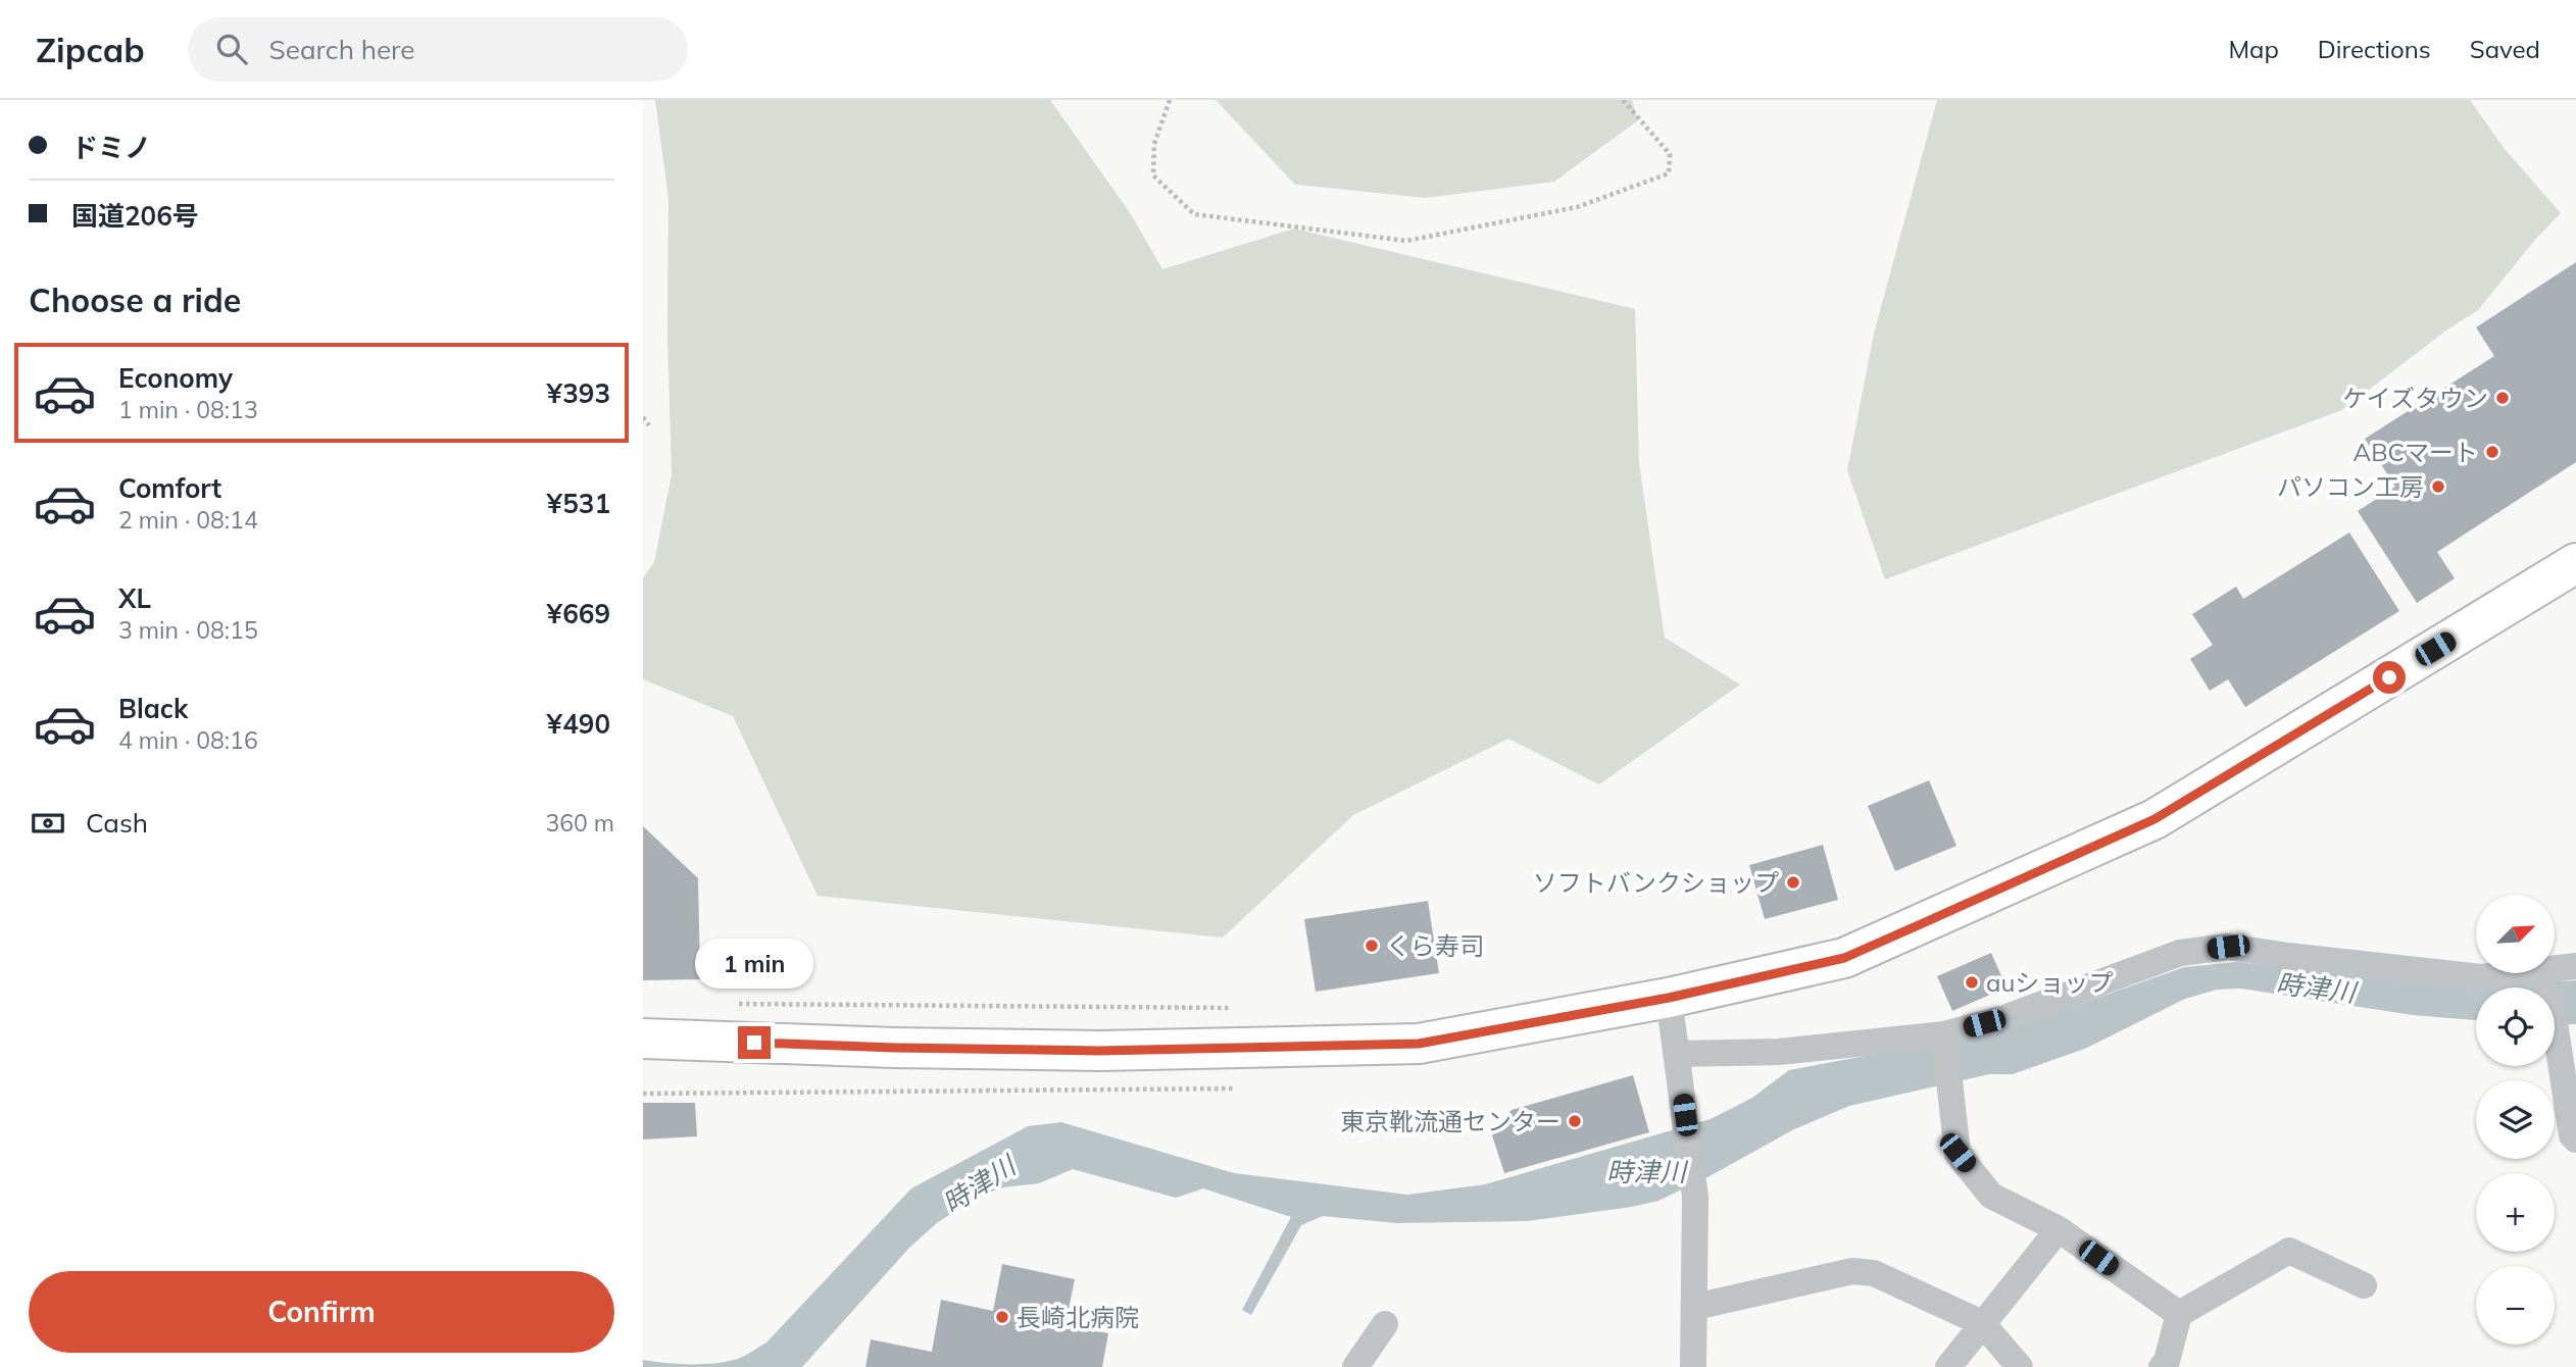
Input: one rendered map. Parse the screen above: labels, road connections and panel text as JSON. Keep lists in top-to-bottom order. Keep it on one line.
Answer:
{"water":["時津川"],"places":["ケイズタウン","ABCマート","パソコン工房","ソフトバンクショップ","くら寿司","auショップ","東京靴流通センター","長崎北病院"],"north":"top right","page":{"header":"Zipcab","search":"Search here","nav":["Map","Directions","Saved"],"banner":["ドミノ","国道206号"],"heading":"Choose a ride","list":[{"name":"Economy","note":"1 min · 08:13","value":"¥393"},{"name":"Comfort","note":"2 min · 08:14","value":"¥531"},{"name":"XL","note":"3 min · 08:15","value":"¥669"},{"name":"Black","note":"4 min · 08:16","value":"¥490"}],"pay":["Cash","360 m"],"map_buttons":["+","−"],"bubble":"1 min","buttons":"Confirm"}}
